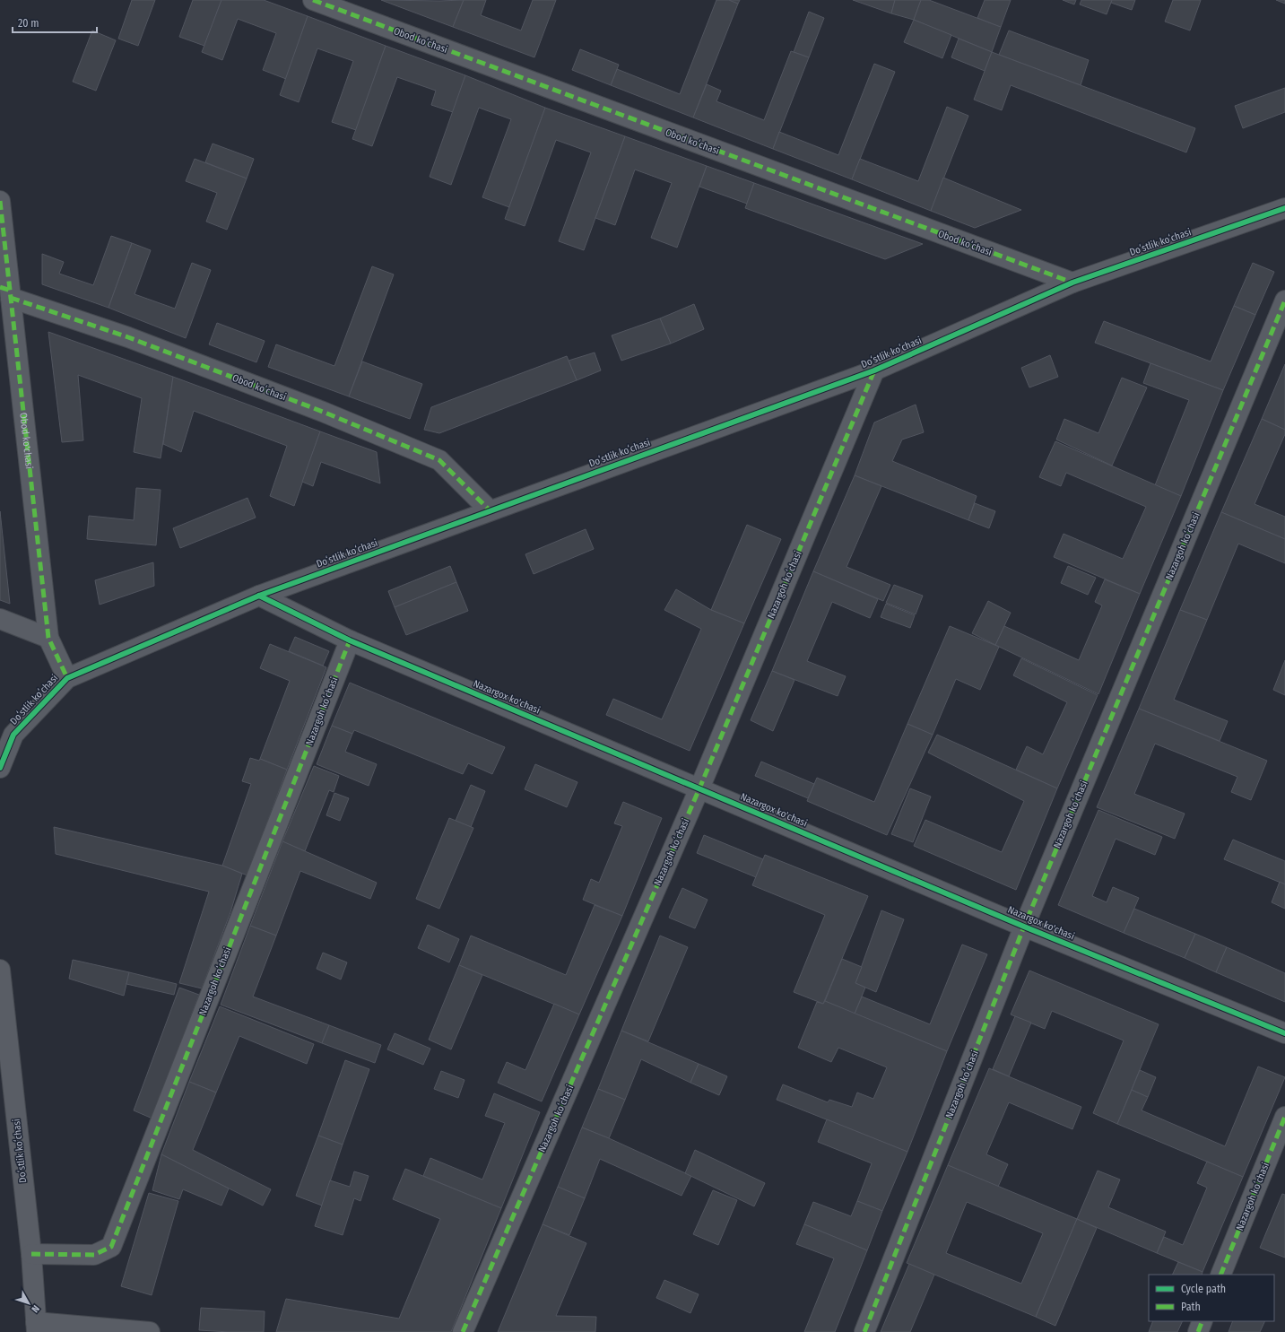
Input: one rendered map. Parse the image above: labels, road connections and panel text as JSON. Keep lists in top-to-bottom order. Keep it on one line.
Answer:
{"streets":{"street":["Obod koʻchasi","Doʻstlik koʻchasi","Obod ko'chasi","Nazargoh koʻchasi","Nazargox ko'chasi"]},"crossings":[["Obod koʻchasi","Doʻstlik koʻchasi"],["Obod koʻchasi","Obod ko'chasi"],["Doʻstlik koʻchasi","Obod ko'chasi"],["Doʻstlik koʻchasi","Nazargoh koʻchasi"],["Doʻstlik koʻchasi","Nazargox ko'chasi"],["Nazargoh koʻchasi","Nazargox ko'chasi"]],"legend":["Cycle path","Path"],"scale_bar":"20 m","north":"bottom right"}
